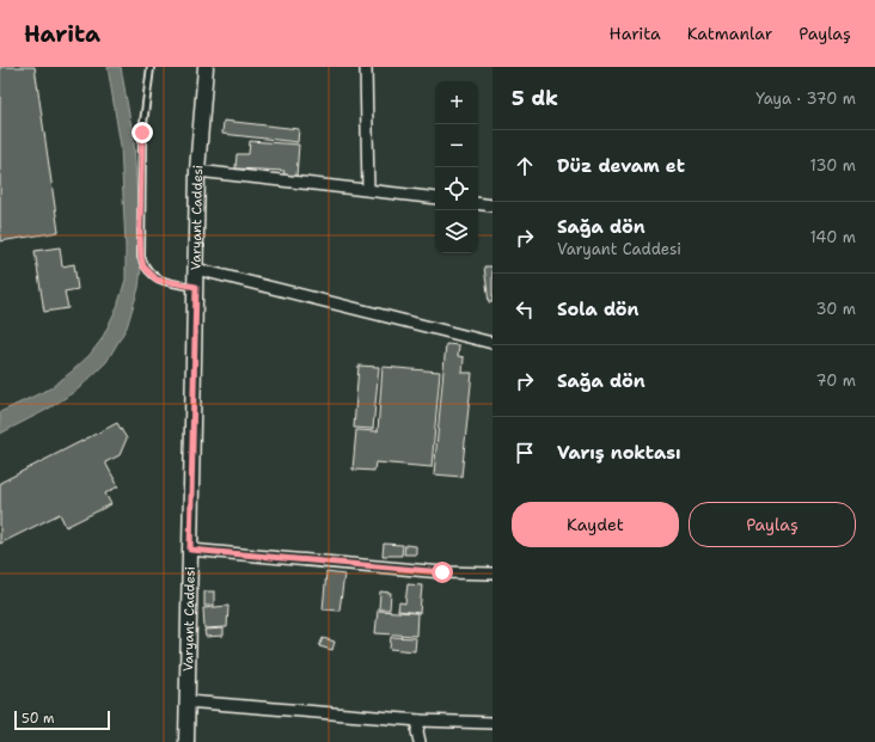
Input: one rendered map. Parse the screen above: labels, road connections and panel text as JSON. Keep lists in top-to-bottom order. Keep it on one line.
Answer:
{"streets":{"street":["Varyant Caddesi"]},"scale_bar":"50 m","page":{"header":"Harita","nav":["Harita","Katmanlar","Paylaş"],"heading":["5 dk","Yaya · 370 m"],"map_buttons":["+","−"],"list":[["Düz devam et","130 m"],["Sağa dön","Varyant Caddesi","140 m"],["Sola dön","30 m"],["Sağa dön","70 m"],"Varış noktası"],"buttons":["Kaydet","Paylaş"],"scale":"50 m"}}
